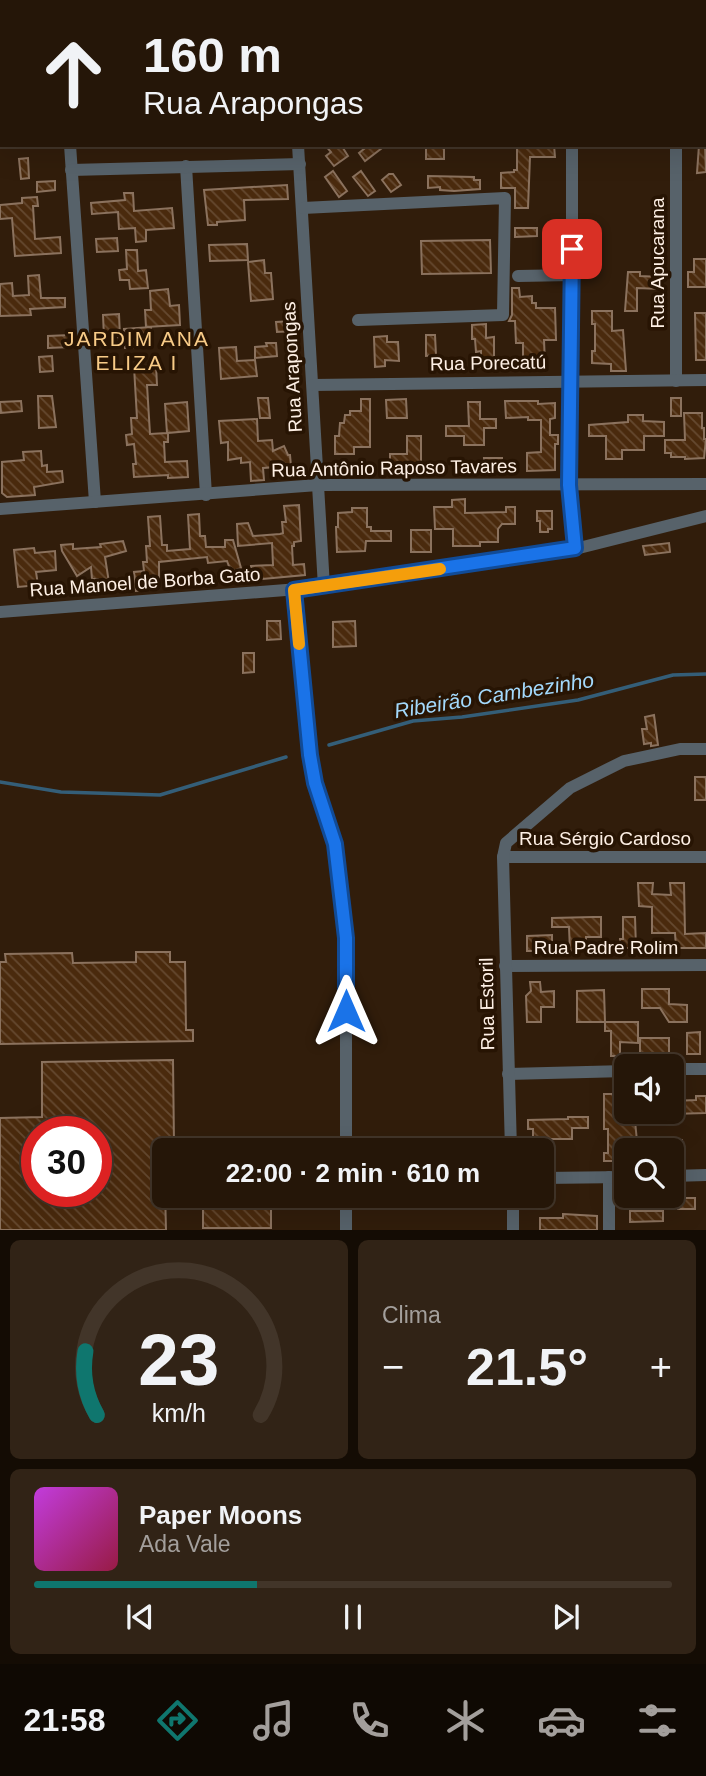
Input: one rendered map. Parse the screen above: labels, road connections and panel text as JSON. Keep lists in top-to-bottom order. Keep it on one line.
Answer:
{"streets":{"street":["Rua Apucarana","Rua Porecatú","Rua Arapongas","Rua Antônio Raposo Tavares","Rua Manoel de Borba Gato","Rua Sérgio Cardoso","Rua Padre Rolim","Rua Estoril"]},"crossings":[["Rua Apucarana","Rua Porecatú"],["Rua Porecatú","Rua Arapongas"],["Rua Arapongas","Rua Antônio Raposo Tavares"],["Rua Arapongas","Rua Manoel de Borba Gato"],["Rua Sérgio Cardoso","Rua Estoril"],["Rua Padre Rolim","Rua Estoril"]],"districts":["JARDIM ANA ELIZA I"],"water":["Ribeirão Cambezinho"],"page":{"turn":["160 m","Rua Arapongas"],"limit":"30","trip":"22:00 · 2 min · 610 m","tile":"Clima","heat":["−","21.5°","+"],"song":["Paper Moons","Ada Vale"],"tabs":"21:58","gauge":["23","km/h"]}}
